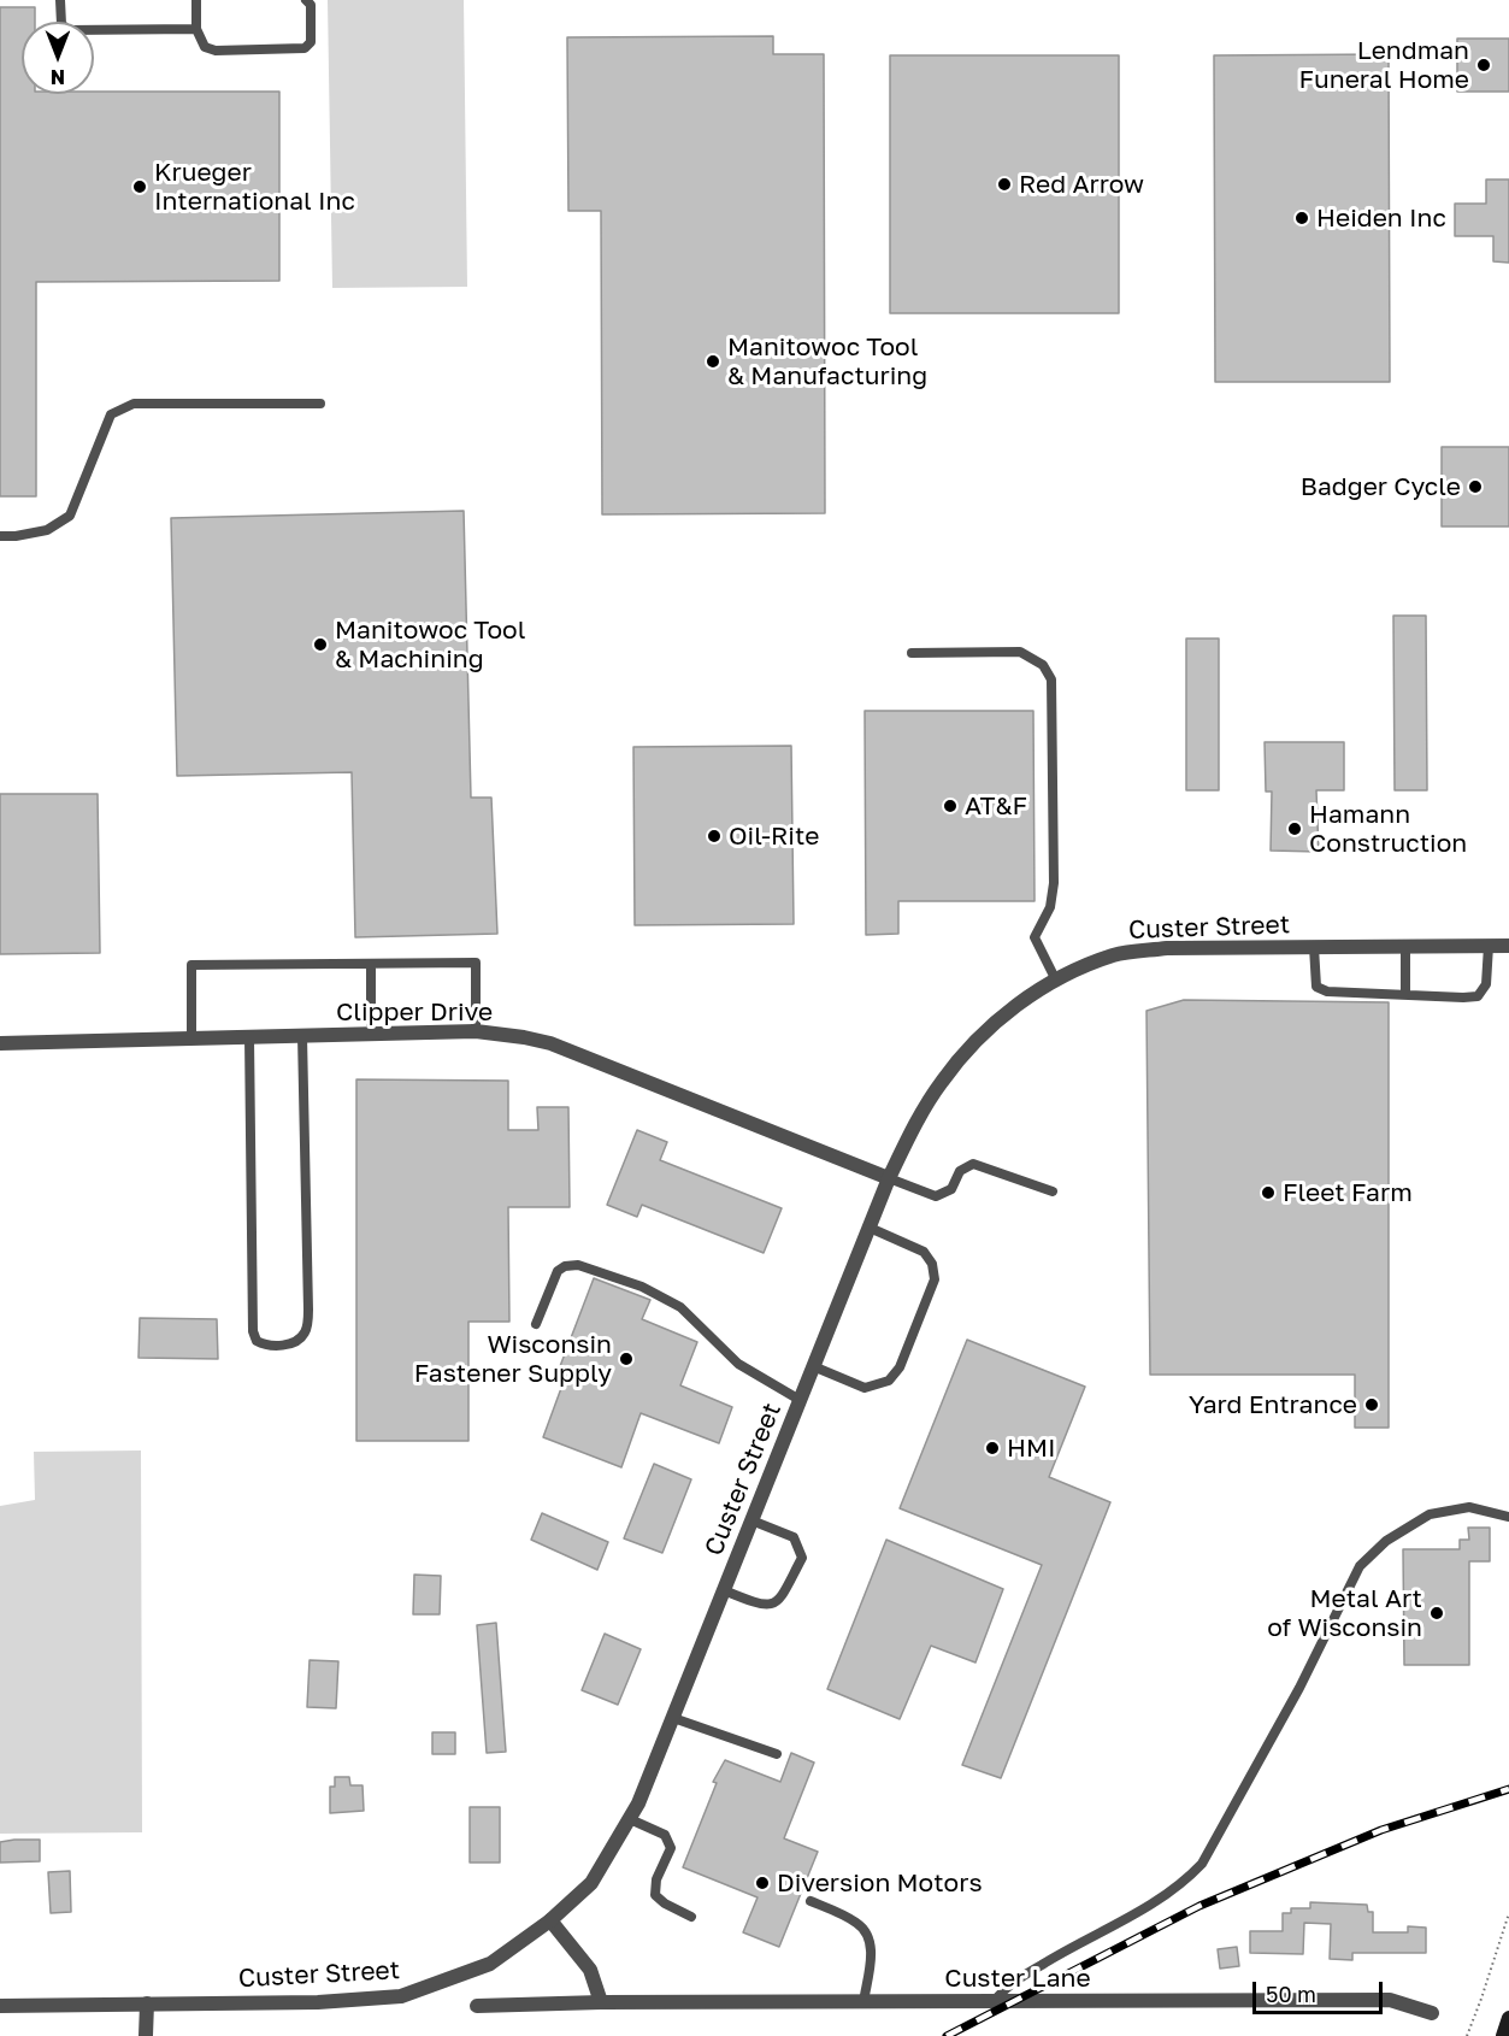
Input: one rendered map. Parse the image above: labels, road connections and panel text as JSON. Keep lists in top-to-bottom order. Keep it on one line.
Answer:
{"streets":{"street":["Custer Street","Clipper Drive","Custer Lane"]},"crossings":[["Custer Street","Clipper Drive"]],"places":["Lendman Funeral Home","Red Arrow","Krueger International Inc","Heiden Inc","Manitowoc Tool & Manufacturing","Badger Cycle","Manitowoc Tool & Machining","AT&F","Hamann Construction","Oil-Rite","Fleet Farm","Wisconsin Fastener Supply","Yard Entrance","HMI","Metal Art of Wisconsin","Diversion Motors"],"scale_bar":"50 m","north":"bottom"}
